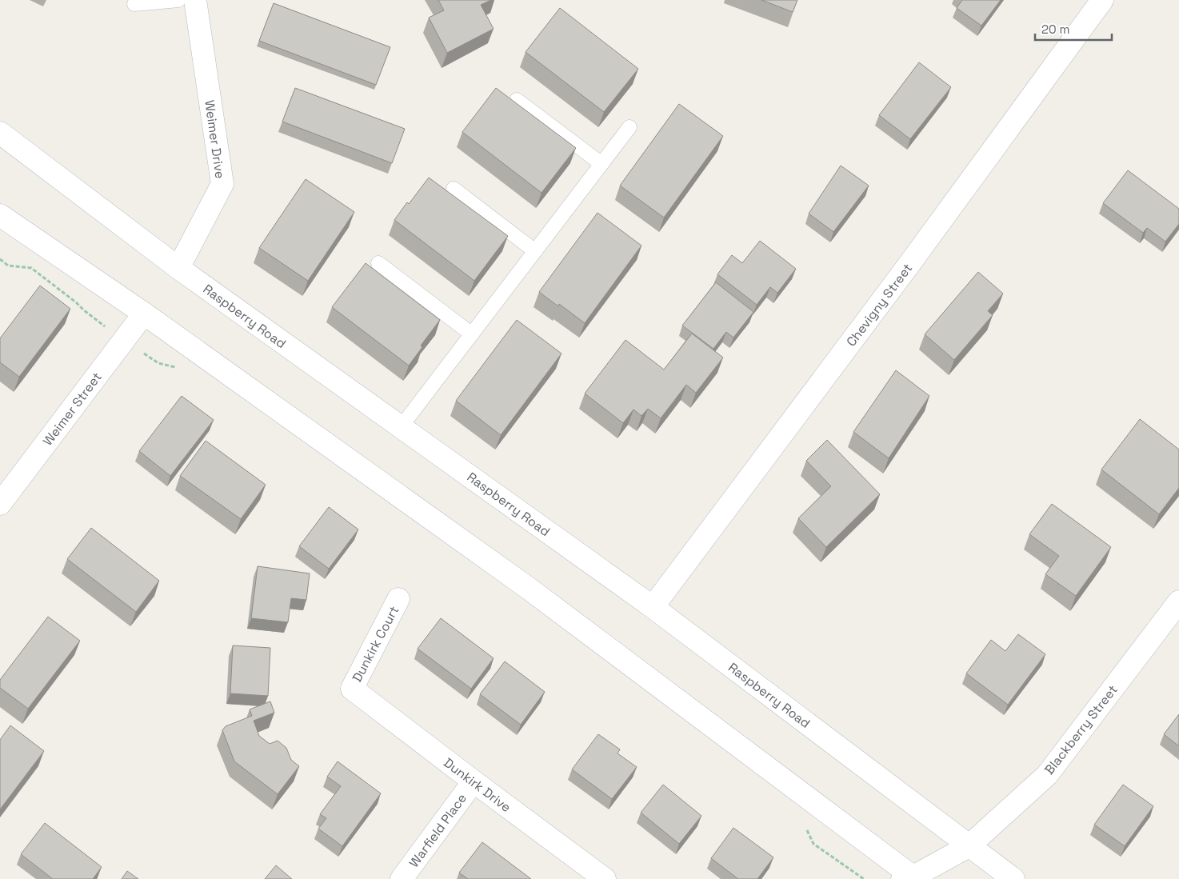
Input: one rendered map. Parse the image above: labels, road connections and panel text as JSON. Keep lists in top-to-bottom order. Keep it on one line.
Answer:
{"streets":{"main road":["Weimer Drive","Chevigny Street","Raspberry Road","Weimer Street","Dunkirk Court","Blackberry Street","Dunkirk Drive","Warfield Place"]},"crossings":[["Weimer Drive","Raspberry Road"],["Chevigny Street","Raspberry Road"],["Raspberry Road","Blackberry Street"],["Dunkirk Court","Dunkirk Drive"],["Dunkirk Drive","Warfield Place"]],"scale_bar":"20 m"}
